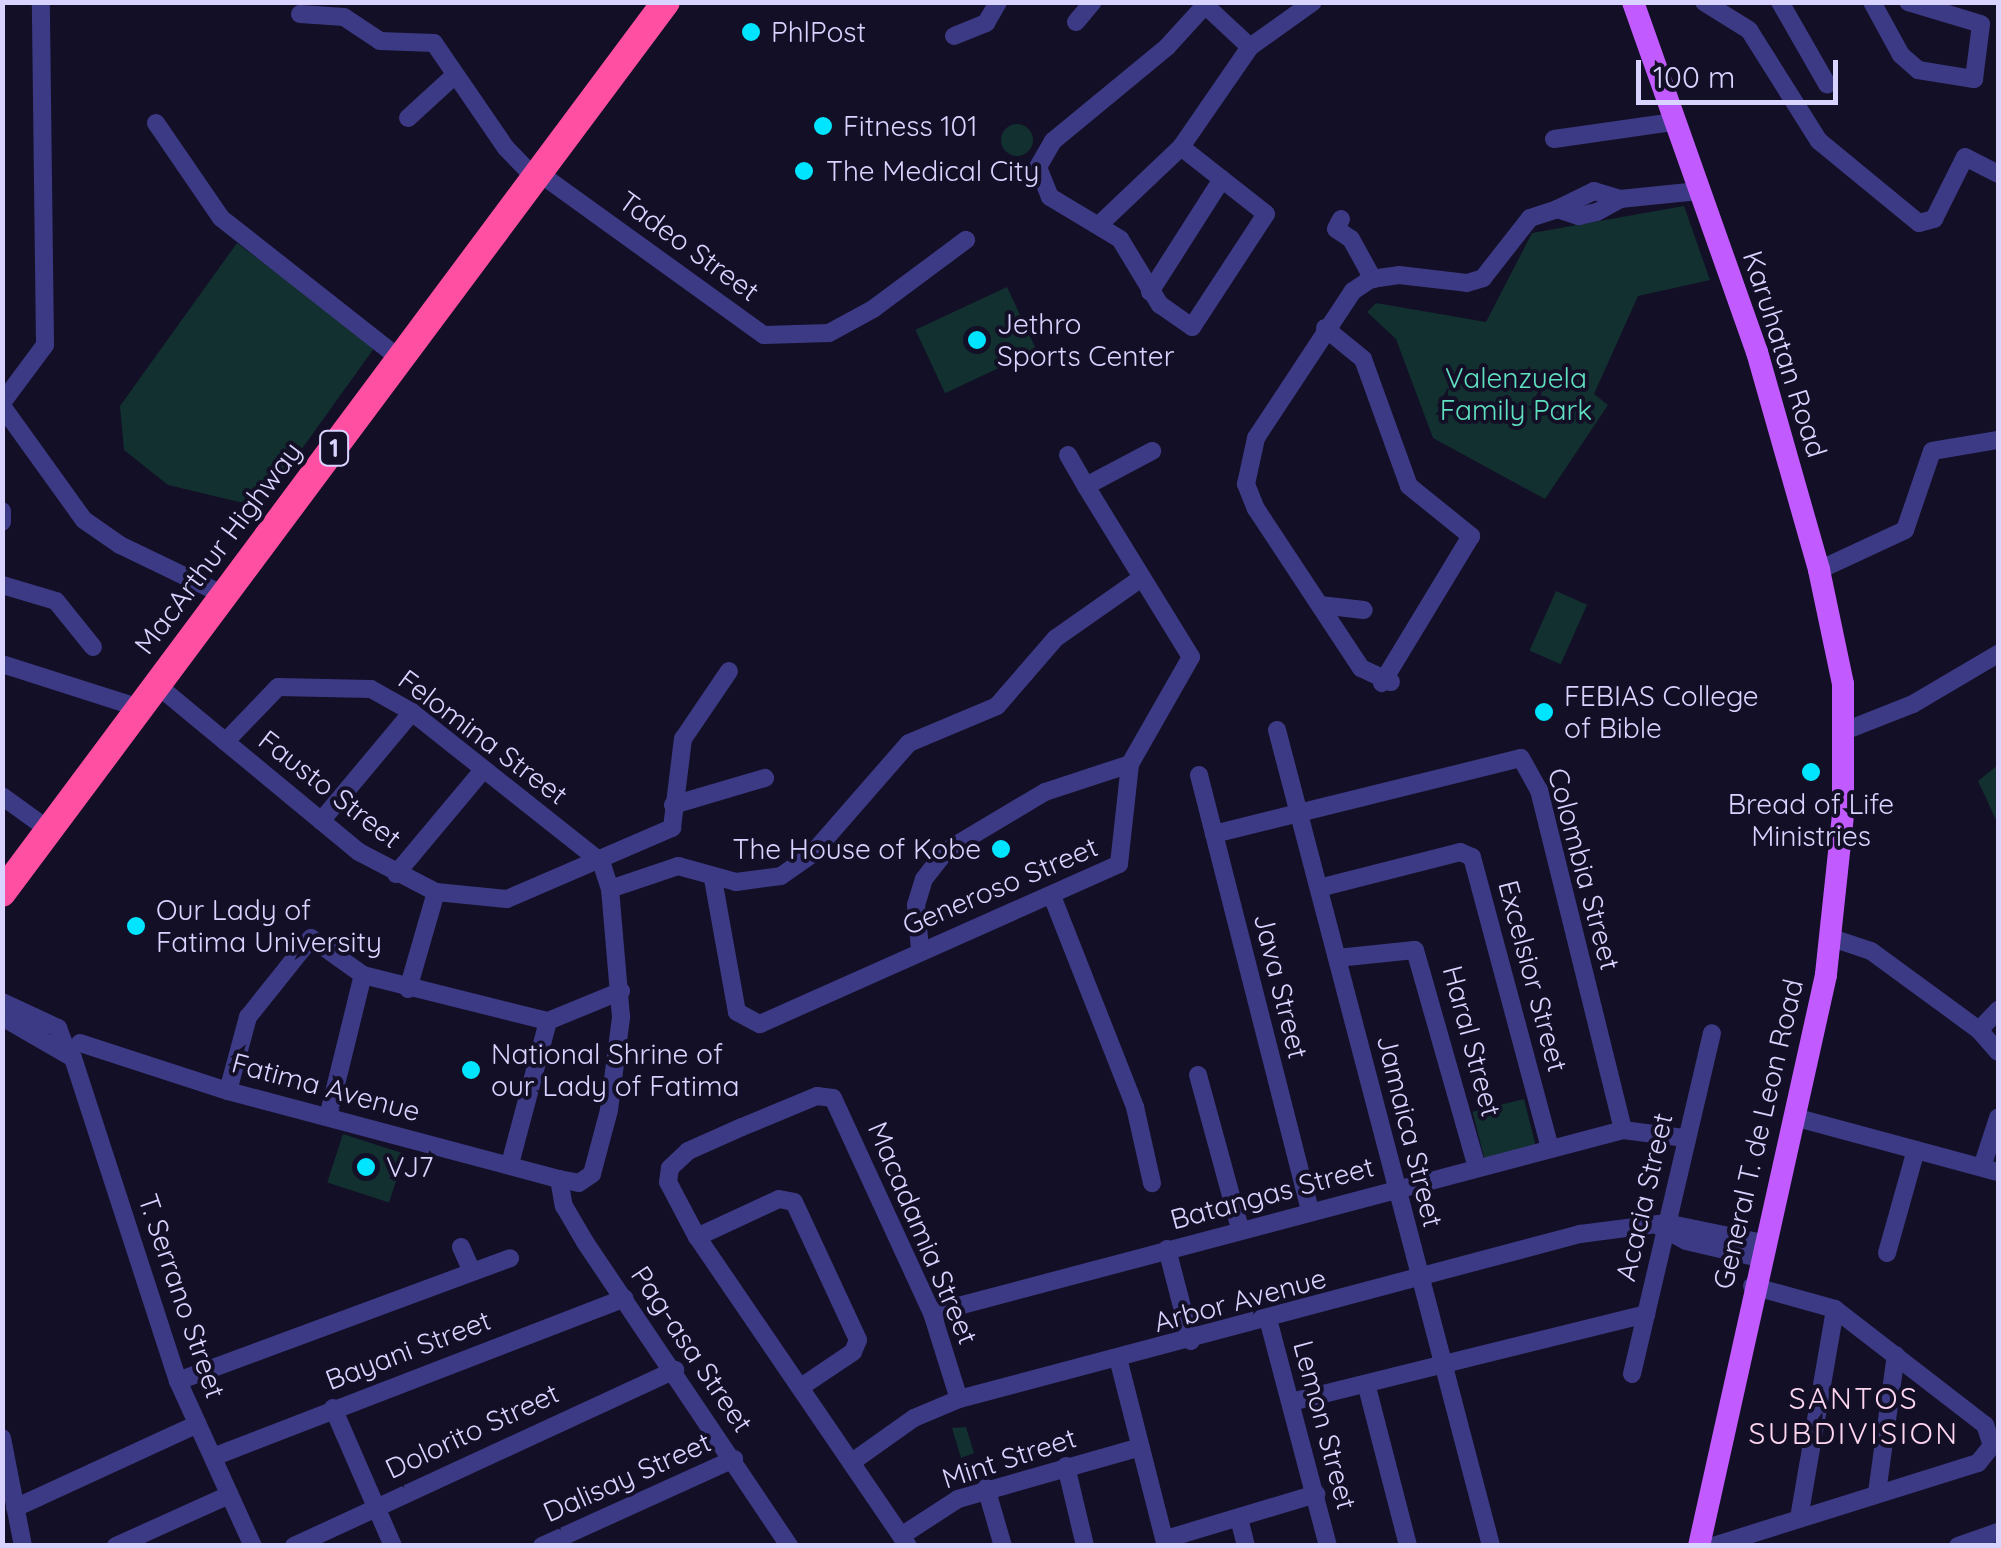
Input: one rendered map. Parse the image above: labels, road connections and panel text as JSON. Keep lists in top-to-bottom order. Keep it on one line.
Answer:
{"streets":{"highway":["1","MacArthur Highway"],"main road":["Karuhatan Road","General T. de Leon Road"],"street":["Tadeo Street","Felomina Street","Fausto Street","Colombia Street","Generoso Street","Excelsior Street","Java Street","Haral Street","Fatima Avenue","Jamaica Street","Batangas Street","Acacia Street","Macadamia Street","T. Serrano Street","Arbor Avenue","Pag-asa Street","Bayani Street","Lemon Street","Dolorito Street","Mint Street","Dalisay Street"]},"crossings":[["Tadeo Street","MacArthur Highway"],["Karuhatan Road","General T. de Leon Road"],["MacArthur Highway","Fausto Street"],["Felomina Street","Fausto Street"],["Colombia Street","Java Street"],["Colombia Street","Jamaica Street"],["Colombia Street","Batangas Street"],["Excelsior Street","Jamaica Street"],["Excelsior Street","Batangas Street"],["Java Street","Batangas Street"],["Haral Street","Jamaica Street"],["Haral Street","Batangas Street"],["Fatima Avenue","T. Serrano Street"],["Fatima Avenue","Pag-asa Street"],["Jamaica Street","Batangas Street"],["Jamaica Street","Arbor Avenue"],["General T. de Leon Road","Arbor Avenue"],["Batangas Street","Acacia Street"],["Batangas Street","Macadamia Street"],["Acacia Street","Arbor Avenue"],["Macadamia Street","Arbor Avenue"],["T. Serrano Street","Bayani Street"],["Arbor Avenue","Lemon Street"],["Pag-asa Street","Bayani Street"],["Pag-asa Street","Dolorito Street"],["Pag-asa Street","Dalisay Street"]],"districts":["SANTOS SUBDIVISION"],"parks":["Valenzuela Family Park"],"places":["PhlPost","Fitness 101","The Medical City","Jethro Sports Center","FEBIAS College of Bible","Bread of Life Ministries","The House of Kobe","Our Lady of Fatima University","National Shrine of our Lady of Fatima","VJ7"],"scale_bar":"100 m"}
